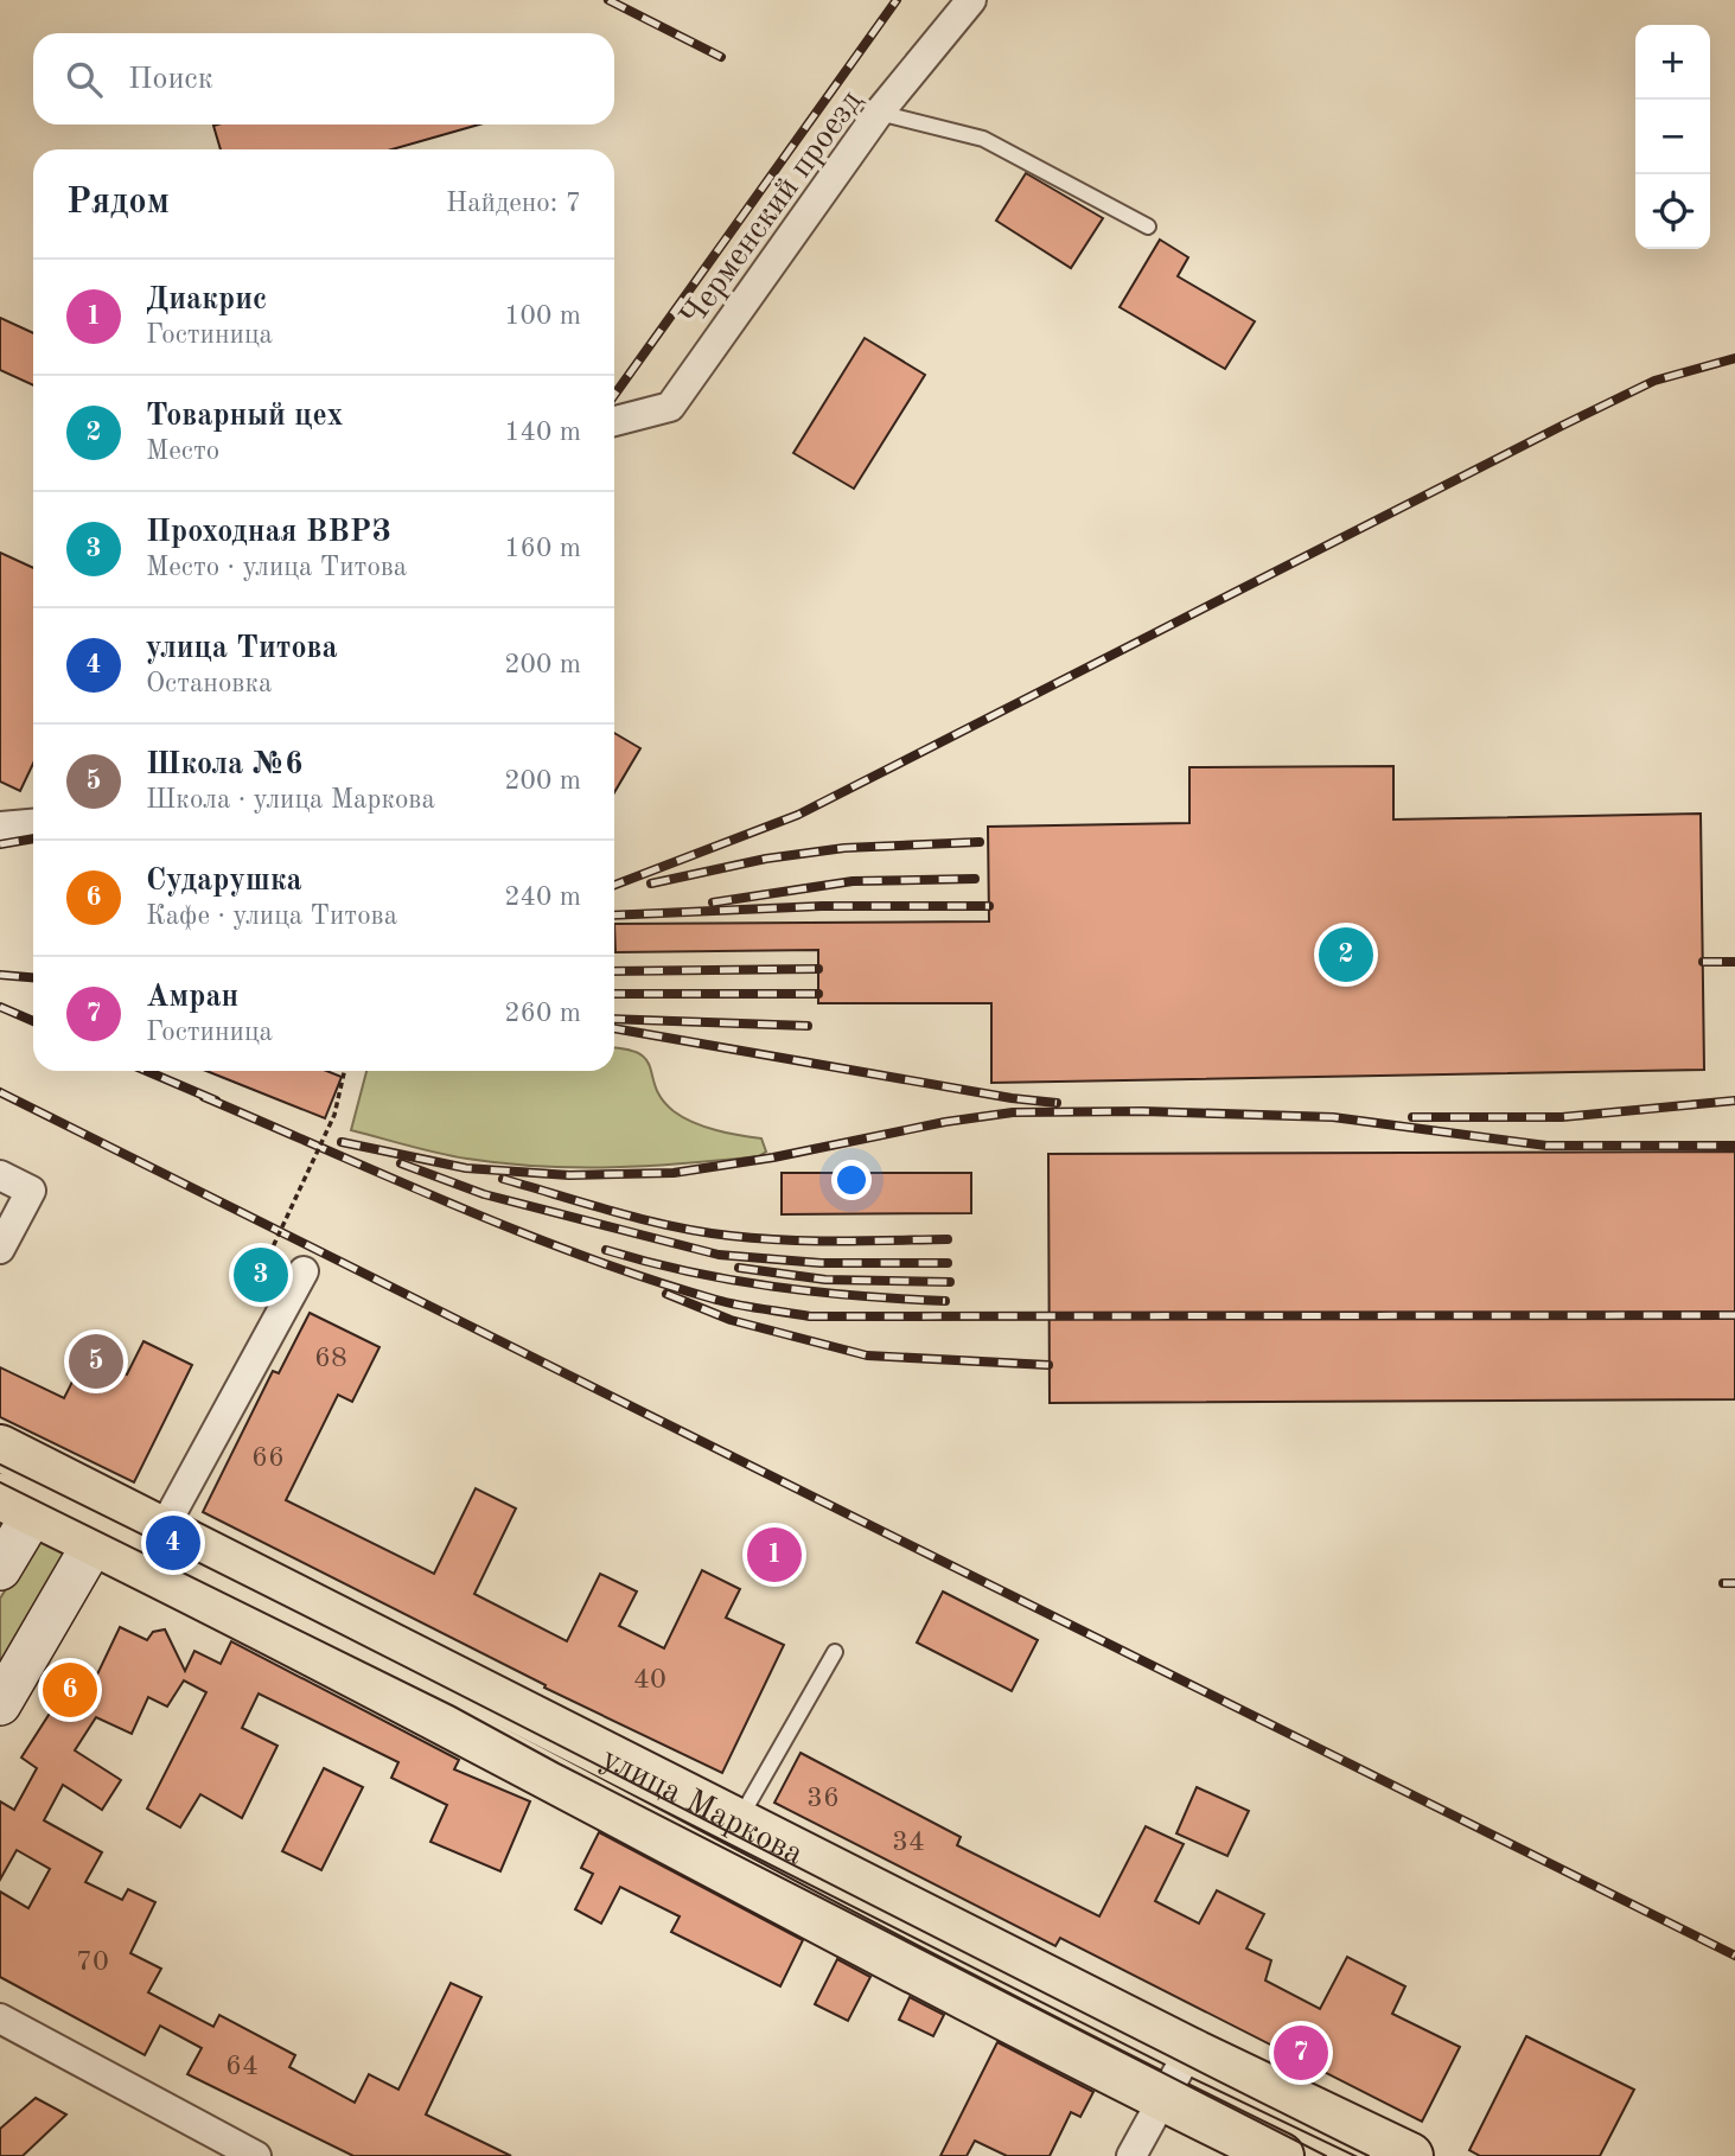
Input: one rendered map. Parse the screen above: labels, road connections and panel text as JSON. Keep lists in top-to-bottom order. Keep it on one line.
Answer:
{"streets":{"main road":["улица Маркова"],"street":["Черменский проезд"]},"house_numbers":["68","66","40","36","34","70","64"],"page":{"map_buttons":["+","−"],"search":"Поиск","heading":["Рядом","Найдено: 7"],"list":[{"mark":"1","name":"Диакрис","note":"Гостиница","value":"100 m"},{"mark":"2","name":"Товарный цех","note":"Место","value":"140 m"},{"mark":"3","name":"Проходная ВВРЗ","note":"Место · улица Титова","value":"160 m"},{"mark":"4","name":"улица Титова","note":"Остановка","value":"200 m"},{"mark":"5","name":"Школа №6","note":"Школа · улица Маркова","value":"200 m"},{"mark":"6","name":"Сударушка","note":"Кафе · улица Титова","value":"240 m"},{"mark":"7","name":"Амран","note":"Гостиница","value":"260 m"}],"pins":["2","3","5","4","1","6","7"]}}
